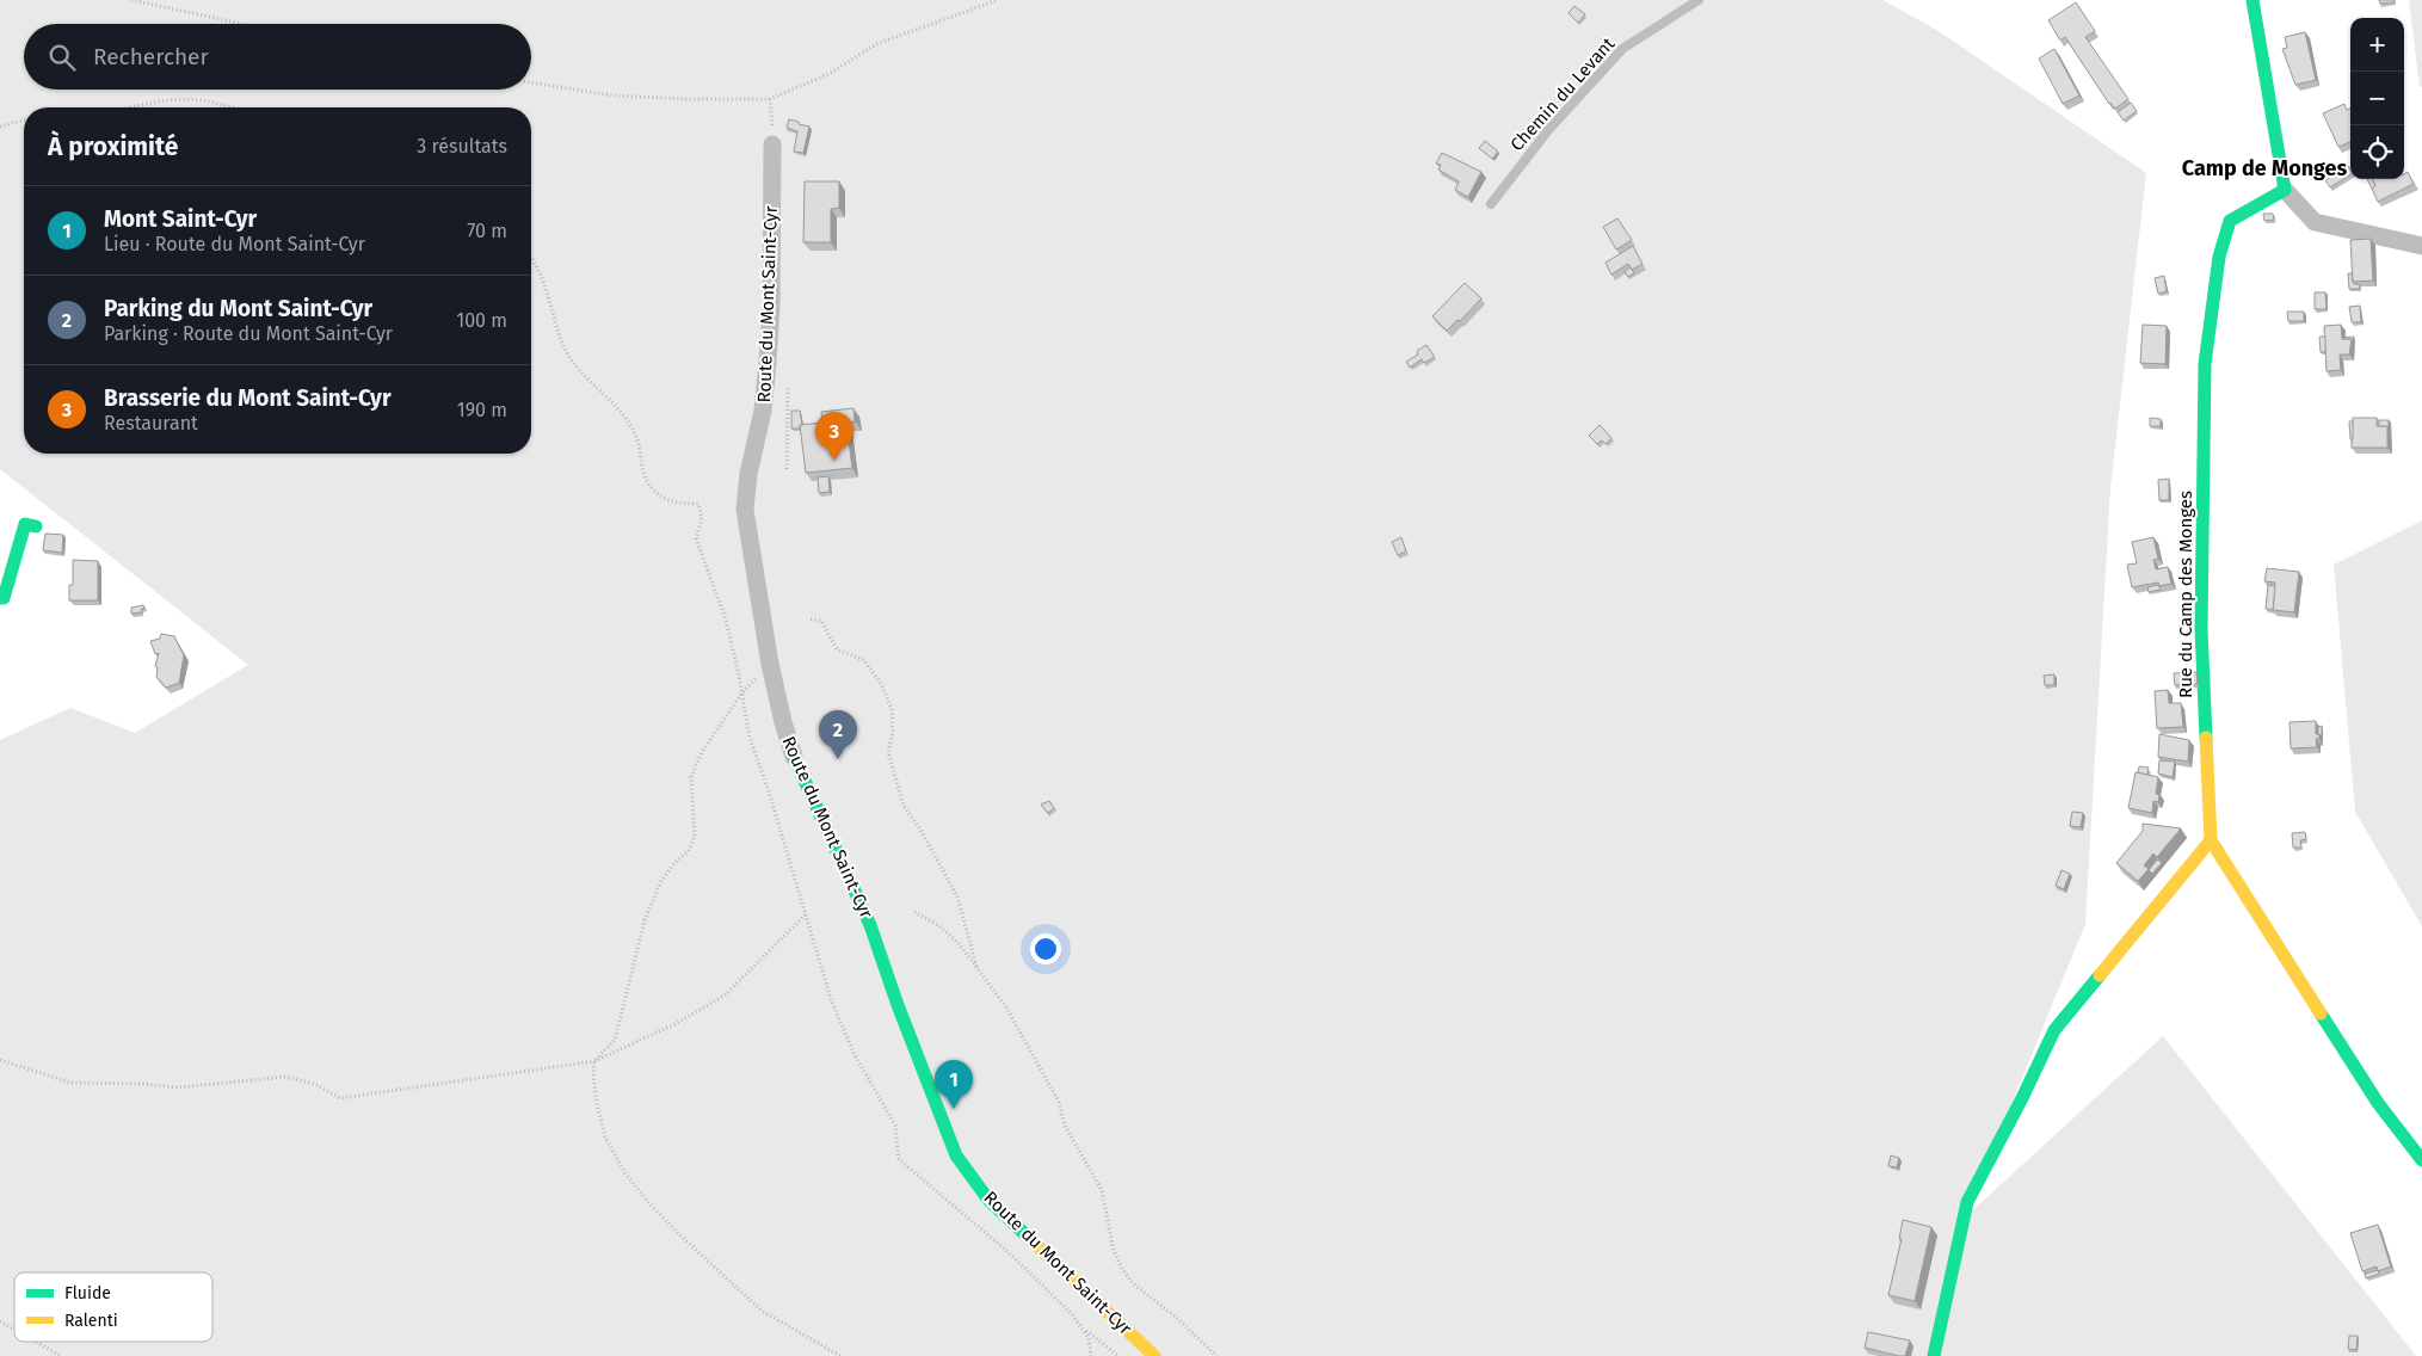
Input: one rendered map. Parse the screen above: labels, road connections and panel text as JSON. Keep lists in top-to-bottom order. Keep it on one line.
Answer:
{"streets":{"street":["Route du Mont Saint-Cyr","Rue du Camp des Monges"],"lane":["Chemin du Levant"]},"districts":["Camp de Monges"],"legend":["Fluide","Ralenti"],"page":{"map_buttons":["+","−"],"search":"Rechercher","heading":["À proximité","3 résultats"],"list":[{"mark":"1","name":"Mont Saint-Cyr","note":"Lieu · Route du Mont Saint-Cyr","value":"70 m"},{"mark":"2","name":"Parking du Mont Saint-Cyr","note":"Parking · Route du Mont Saint-Cyr","value":"100 m"},{"mark":"3","name":"Brasserie du Mont Saint-Cyr","note":"Restaurant","value":"190 m"}],"pins":["3","2","1"]}}
